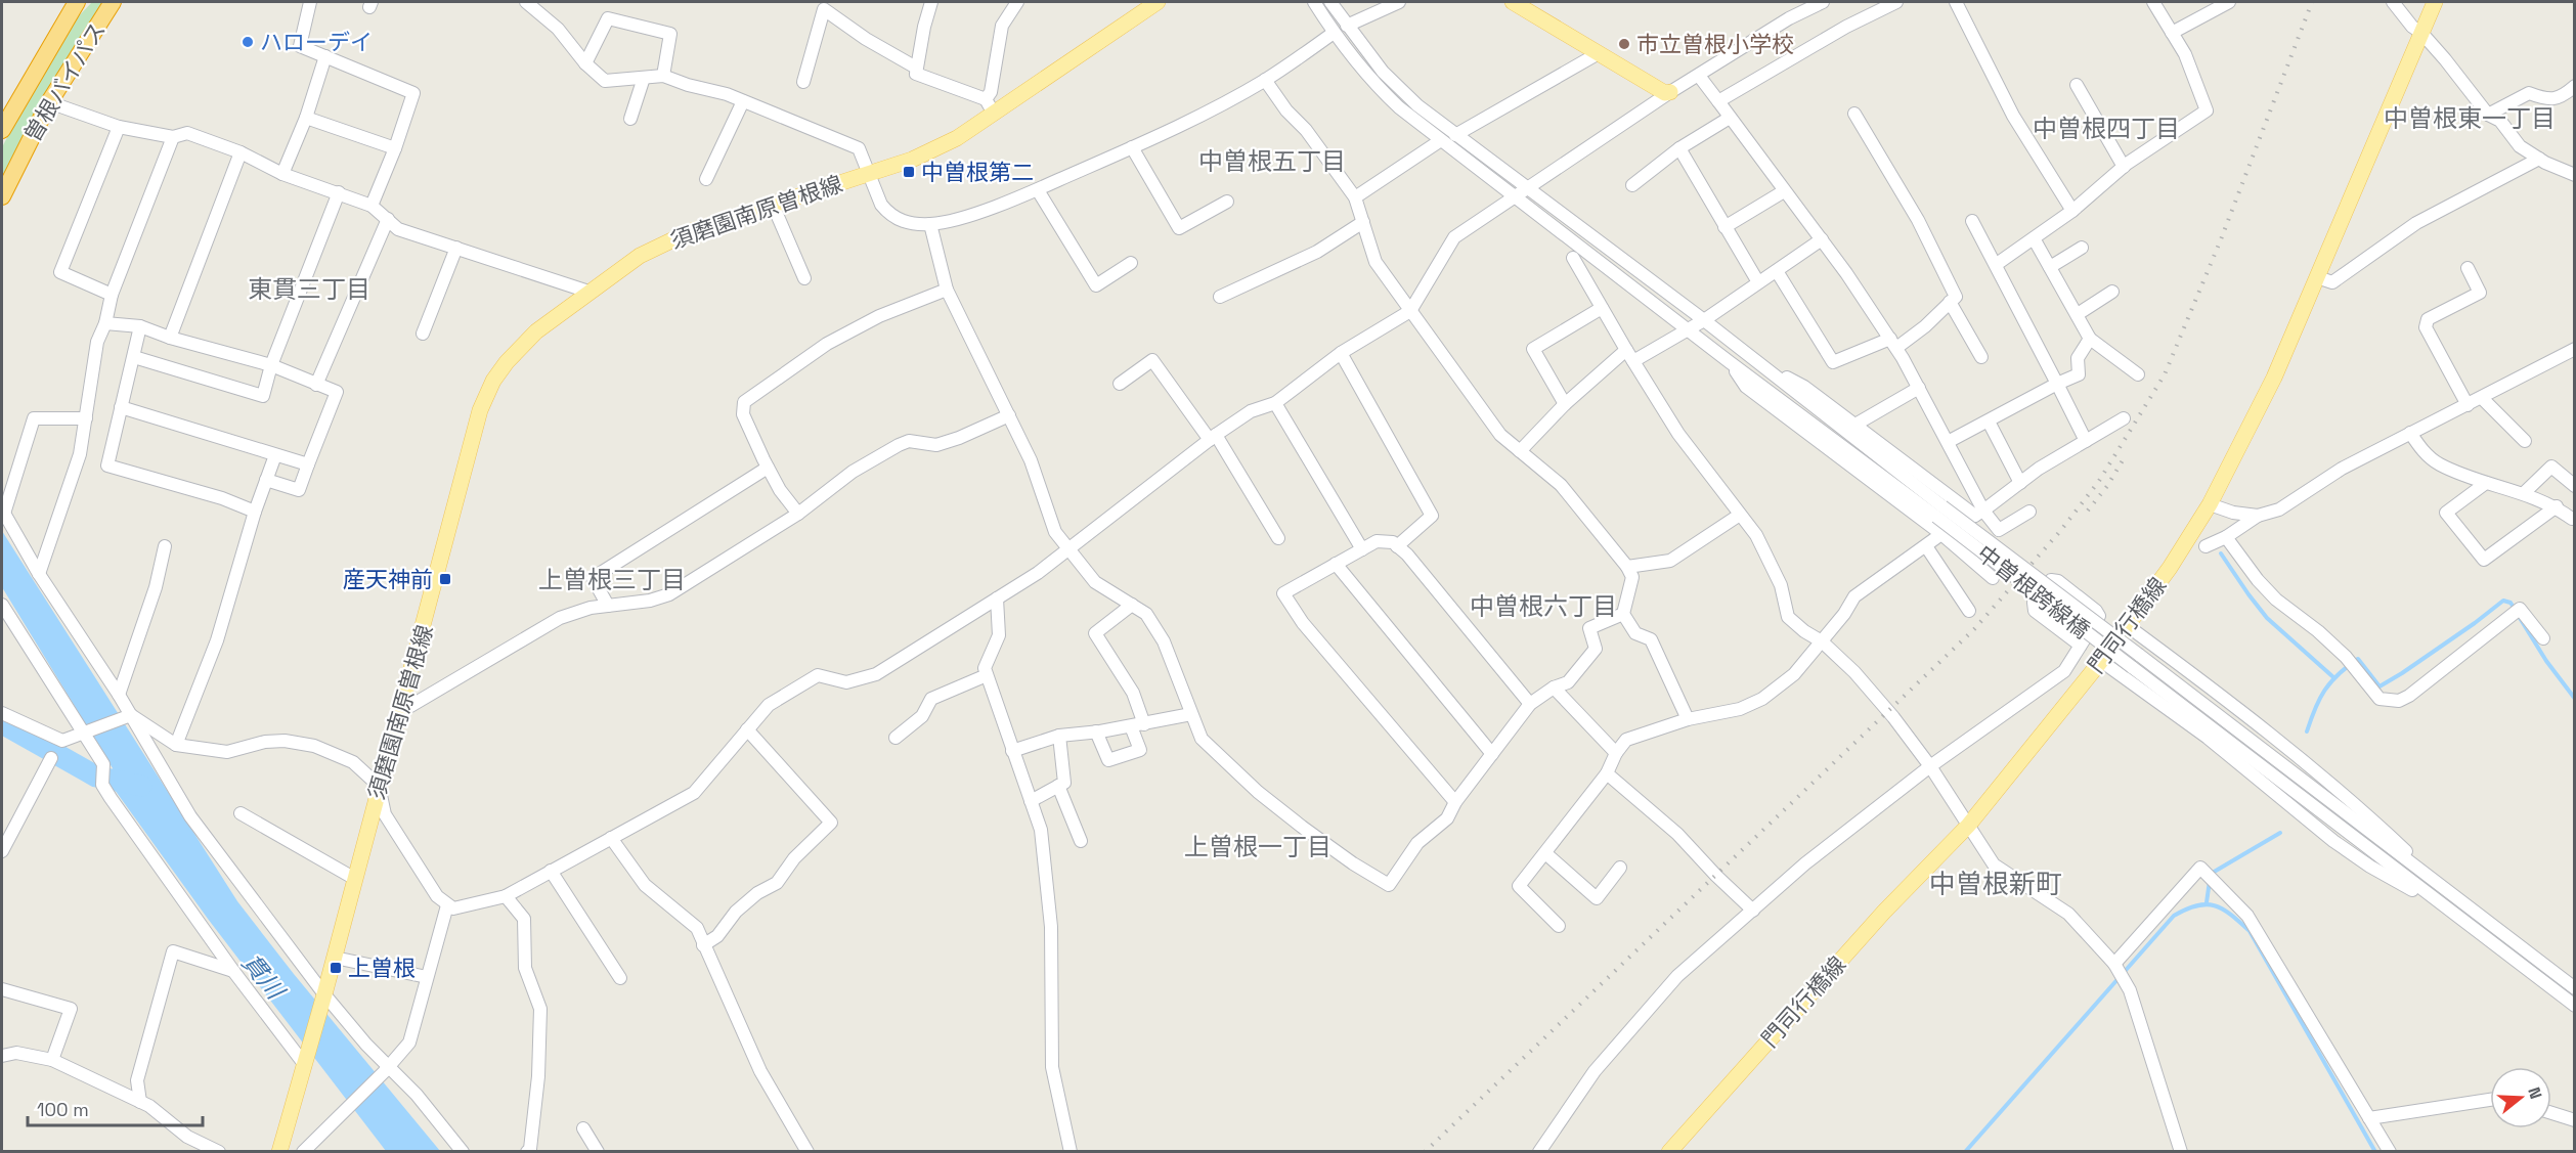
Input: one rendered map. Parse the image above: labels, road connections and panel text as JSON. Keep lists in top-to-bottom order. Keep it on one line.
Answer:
{"streets":{"highway":["曽根バイパス"],"main road":["須磨園南原曽根線","門司行橋線"],"street":["中曽根跨線橋"]},"districts":["中曽根東一丁目","中曽根四丁目","中曽根五丁目","東貫三丁目","上曽根三丁目","中曽根六丁目","上曽根一丁目","中曽根新町"],"water":["貫川"],"places":{"other":["ハローデイ","市立曽根小学校"],"transit":["中曽根第二","産天神前","上曽根"]},"scale_bar":"100 m","north":"right"}
